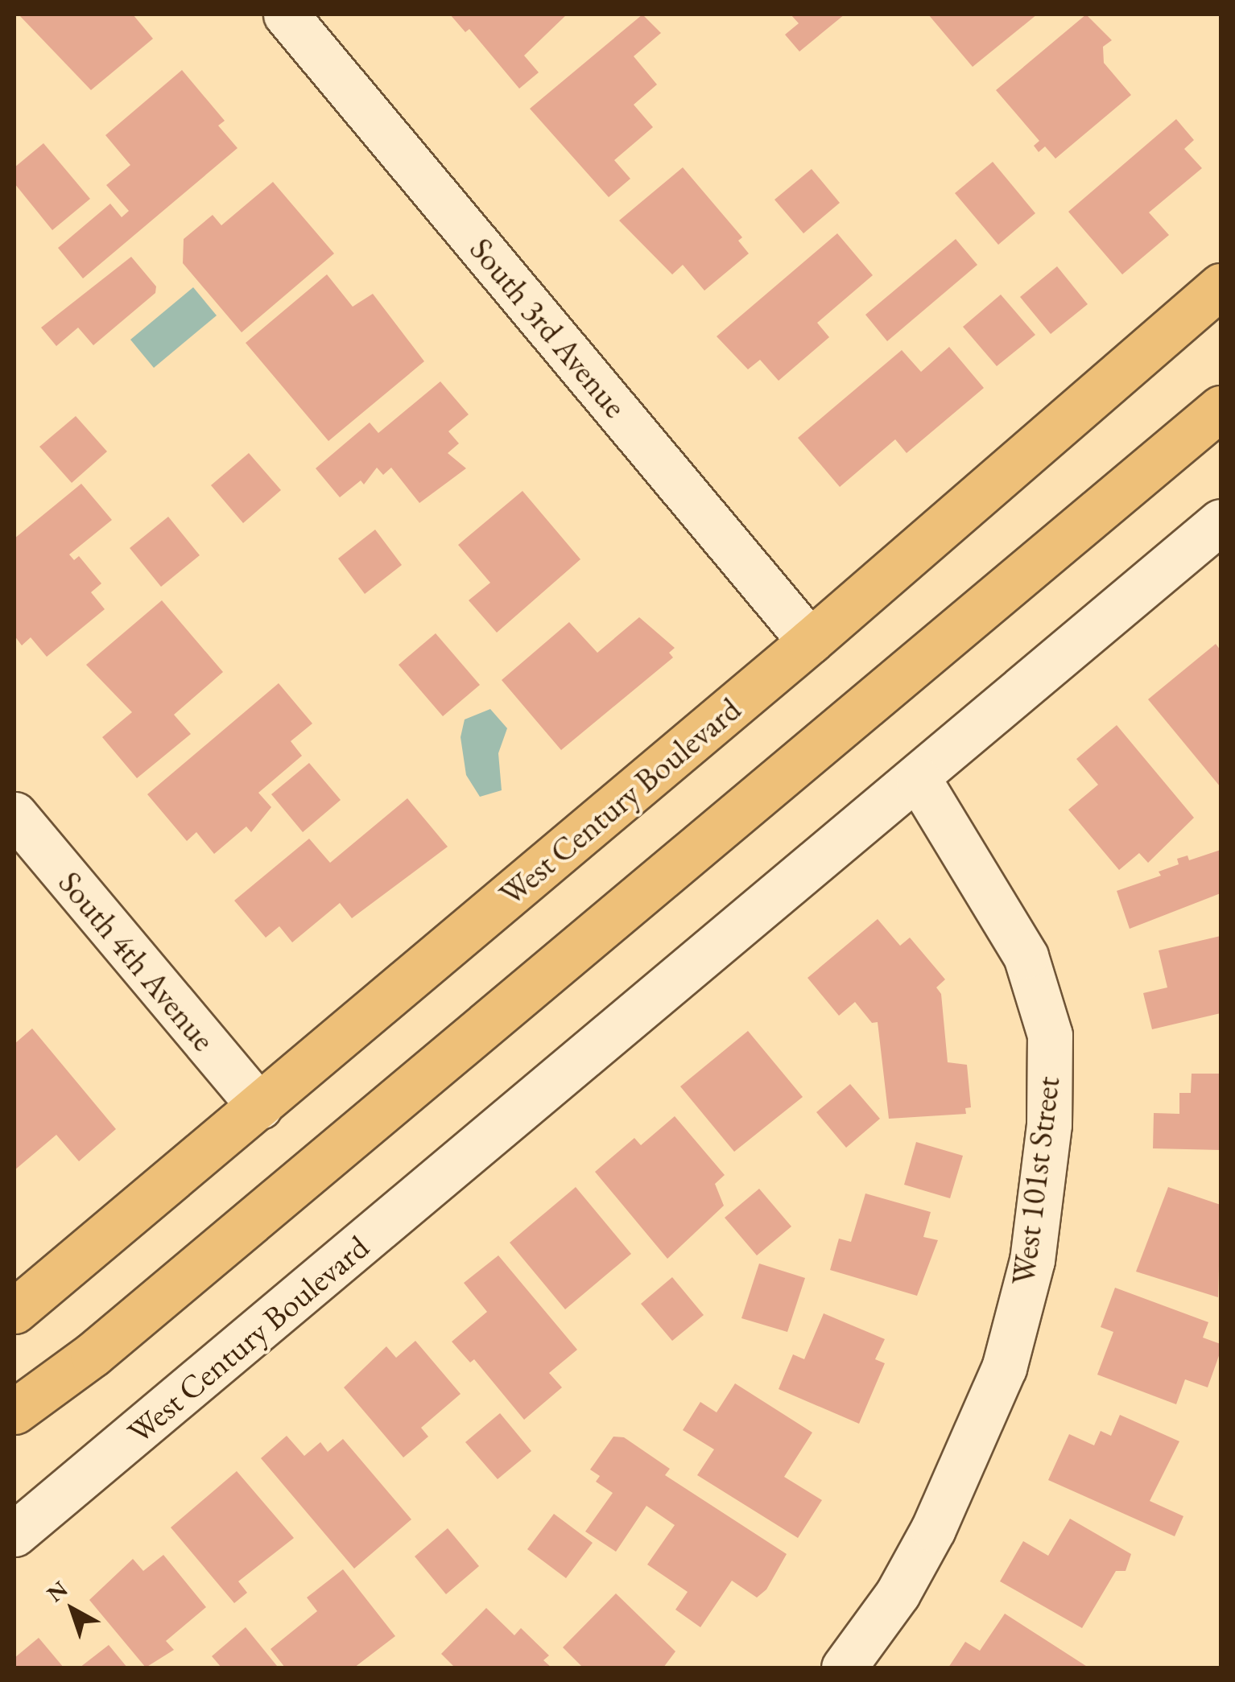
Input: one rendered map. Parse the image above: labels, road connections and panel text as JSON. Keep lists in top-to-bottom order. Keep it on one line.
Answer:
{"streets":{"main road":["West Century Boulevard"],"street":["South 3rd Avenue","South 4th Avenue","West 101st Street"]},"crossings":[["South 3rd Avenue","West Century Boulevard"],["West Century Boulevard","South 4th Avenue"],["West Century Boulevard","West 101st Street"]],"north":"top left"}
